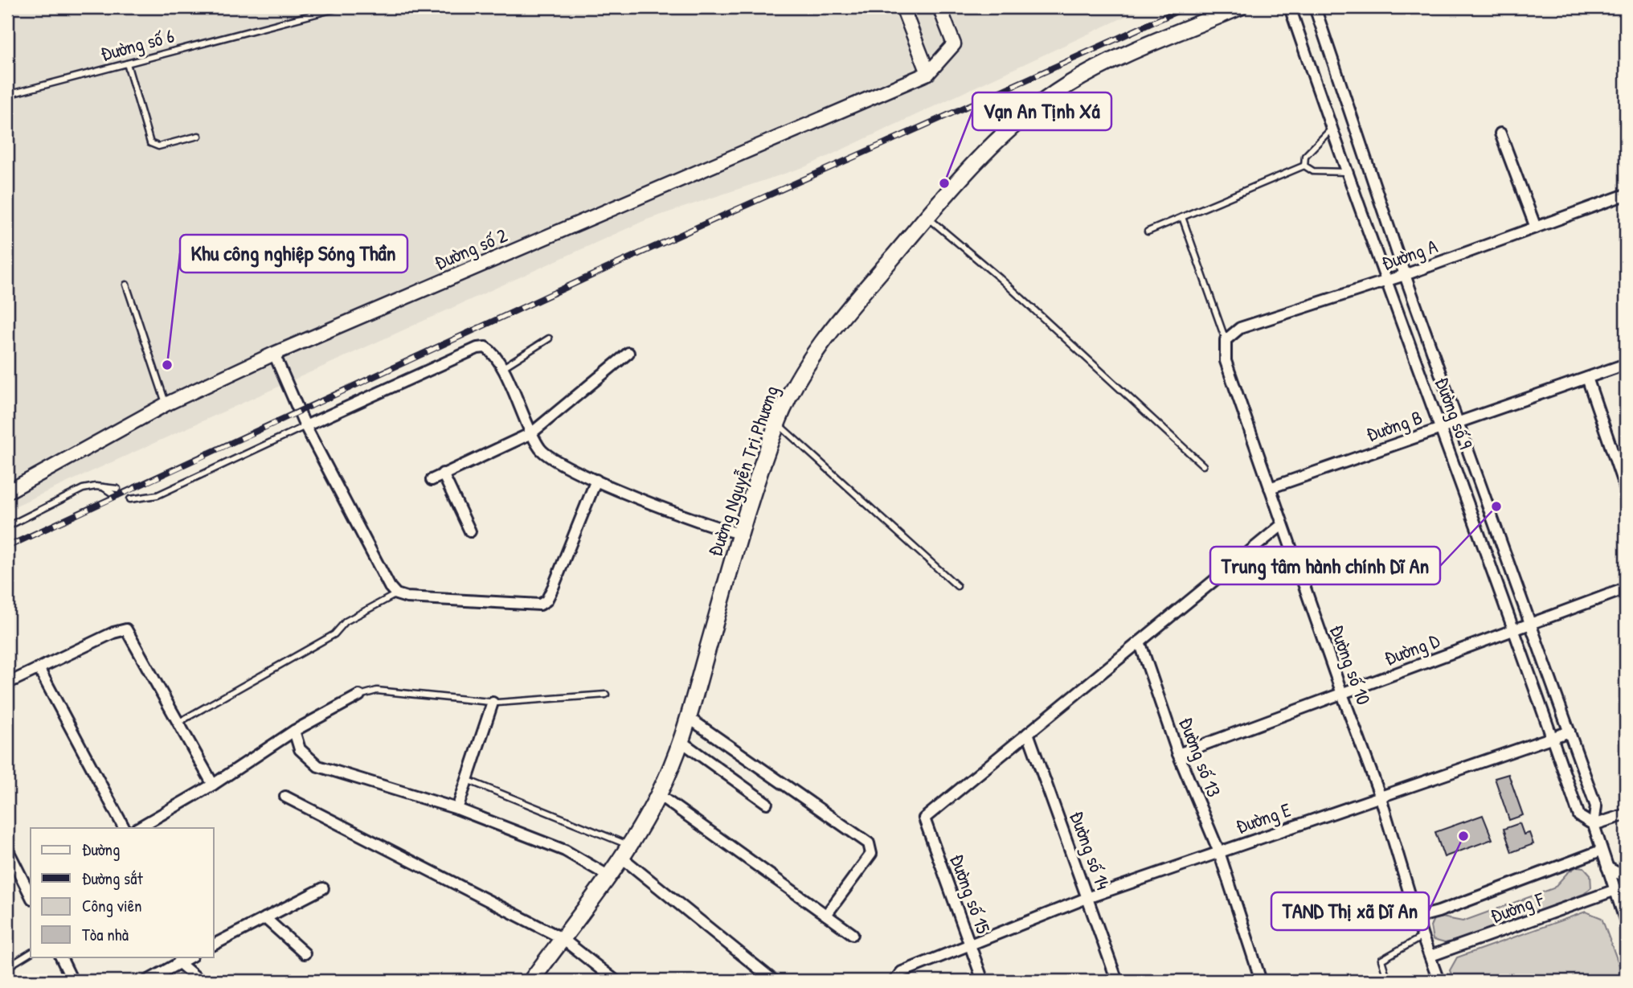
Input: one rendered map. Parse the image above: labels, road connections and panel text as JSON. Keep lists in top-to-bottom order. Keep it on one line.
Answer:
{"streets":{"main road":["Đường Nguyễn Tri Phương"],"street":["Đường số 2","Đường A","Đường số 9","Đường B","Đường D","Đường số 10","Đường số 13","Đường E","Đường số 14","Đường số 15","Đường F"],"lane":["Đường số 6"]},"crossings":[["Đường A","Đường số 9"],["Đường A","Đường số 10"],["Đường số 9","Đường B"],["Đường số 9","Đường D"],["Đường số 9","Đường E"],["Đường số 9","Đường F"],["Đường B","Đường số 10"],["Đường D","Đường số 10"],["Đường D","Đường số 13"],["Đường số 10","Đường E"],["Đường số 10","Đường F"],["Đường số 13","Đường E"],["Đường E","Đường số 14"],["Đường E","Đường số 15"],["Đường số 14","Đường số 15"]],"places":["Vạn An Tịnh Xá","Khu công nghiệp Sóng Thần","Trung tâm hành chính Dĩ An","TAND Thị xã Dĩ An"],"legend":["Đường","Đường sắt","Công viên","Tòa nhà"]}
